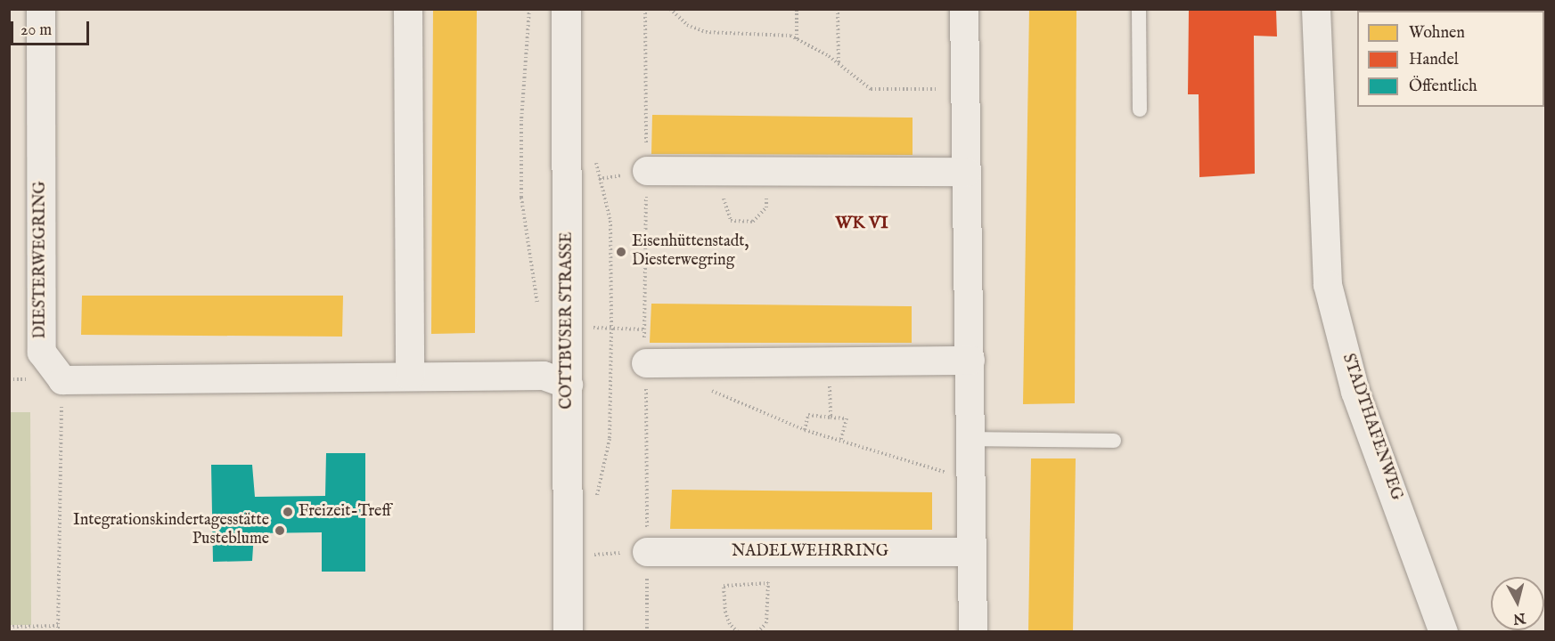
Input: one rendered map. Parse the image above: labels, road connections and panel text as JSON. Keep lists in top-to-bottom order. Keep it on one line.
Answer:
{"streets":{"street":["DIESTERWEGRING","COTTBUSER STRASSE","STADTHAFENWEG","NADELWEHRRING"]},"districts":["WK VI"],"places":["Eisenhüttenstadt, Diesterwegring","Freizeit-Treff","Integrationskindertagesstätte Pusteblume"],"legend":["Wohnen","Handel","Öffentlich"],"scale_bar":"20 m","north":"bottom"}
